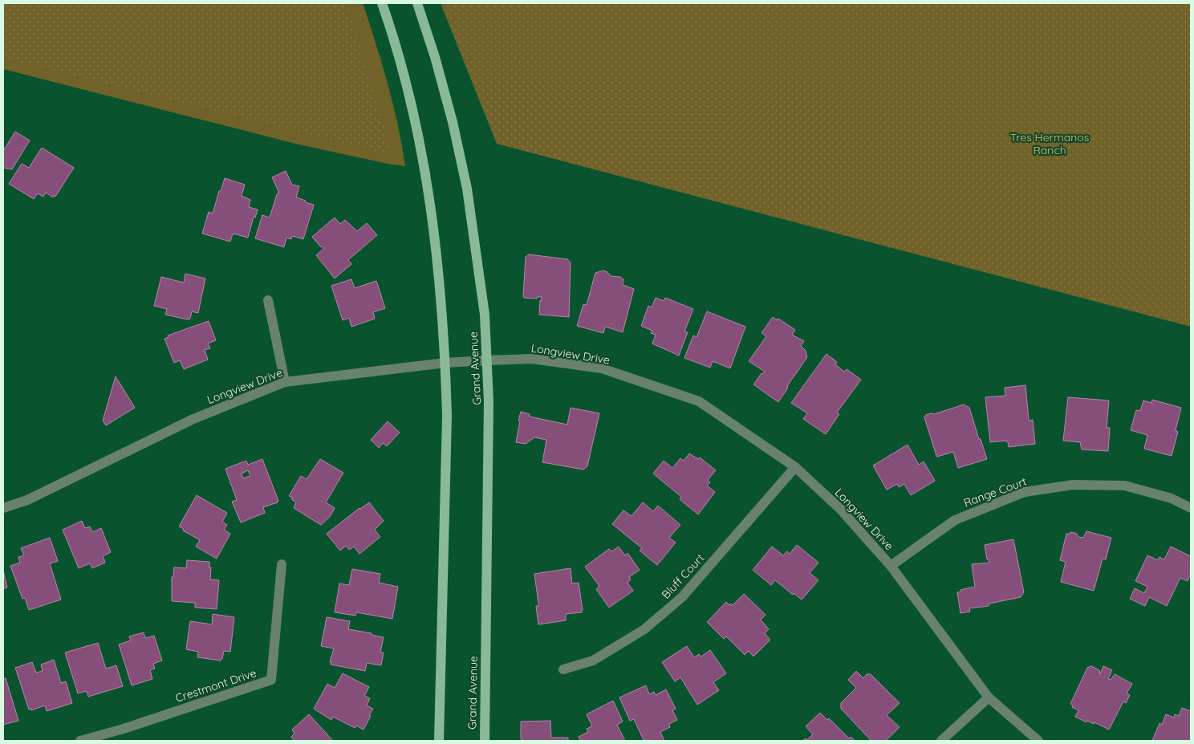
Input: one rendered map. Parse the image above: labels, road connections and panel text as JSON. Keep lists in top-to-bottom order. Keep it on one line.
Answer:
{"streets":{"main road":["Grand Avenue"],"street":["Longview Drive","Range Court","Bluff Court","Crestmont Drive"]},"crossings":[["Longview Drive","Grand Avenue"],["Longview Drive","Range Court"],["Longview Drive","Bluff Court"]],"parks":["Tres Hermanos Ranch"]}
